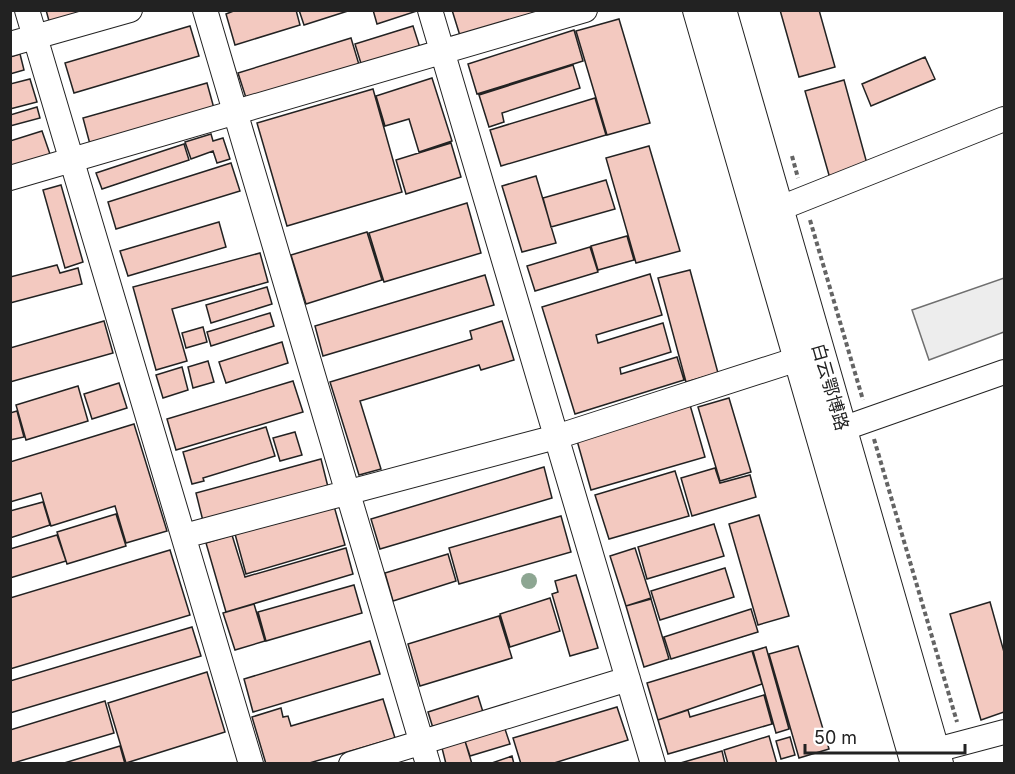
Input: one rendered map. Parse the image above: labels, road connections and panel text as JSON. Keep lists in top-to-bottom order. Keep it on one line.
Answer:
{"streets":{"main road":["白云鄂博路"]},"scale_bar":"50 m"}
